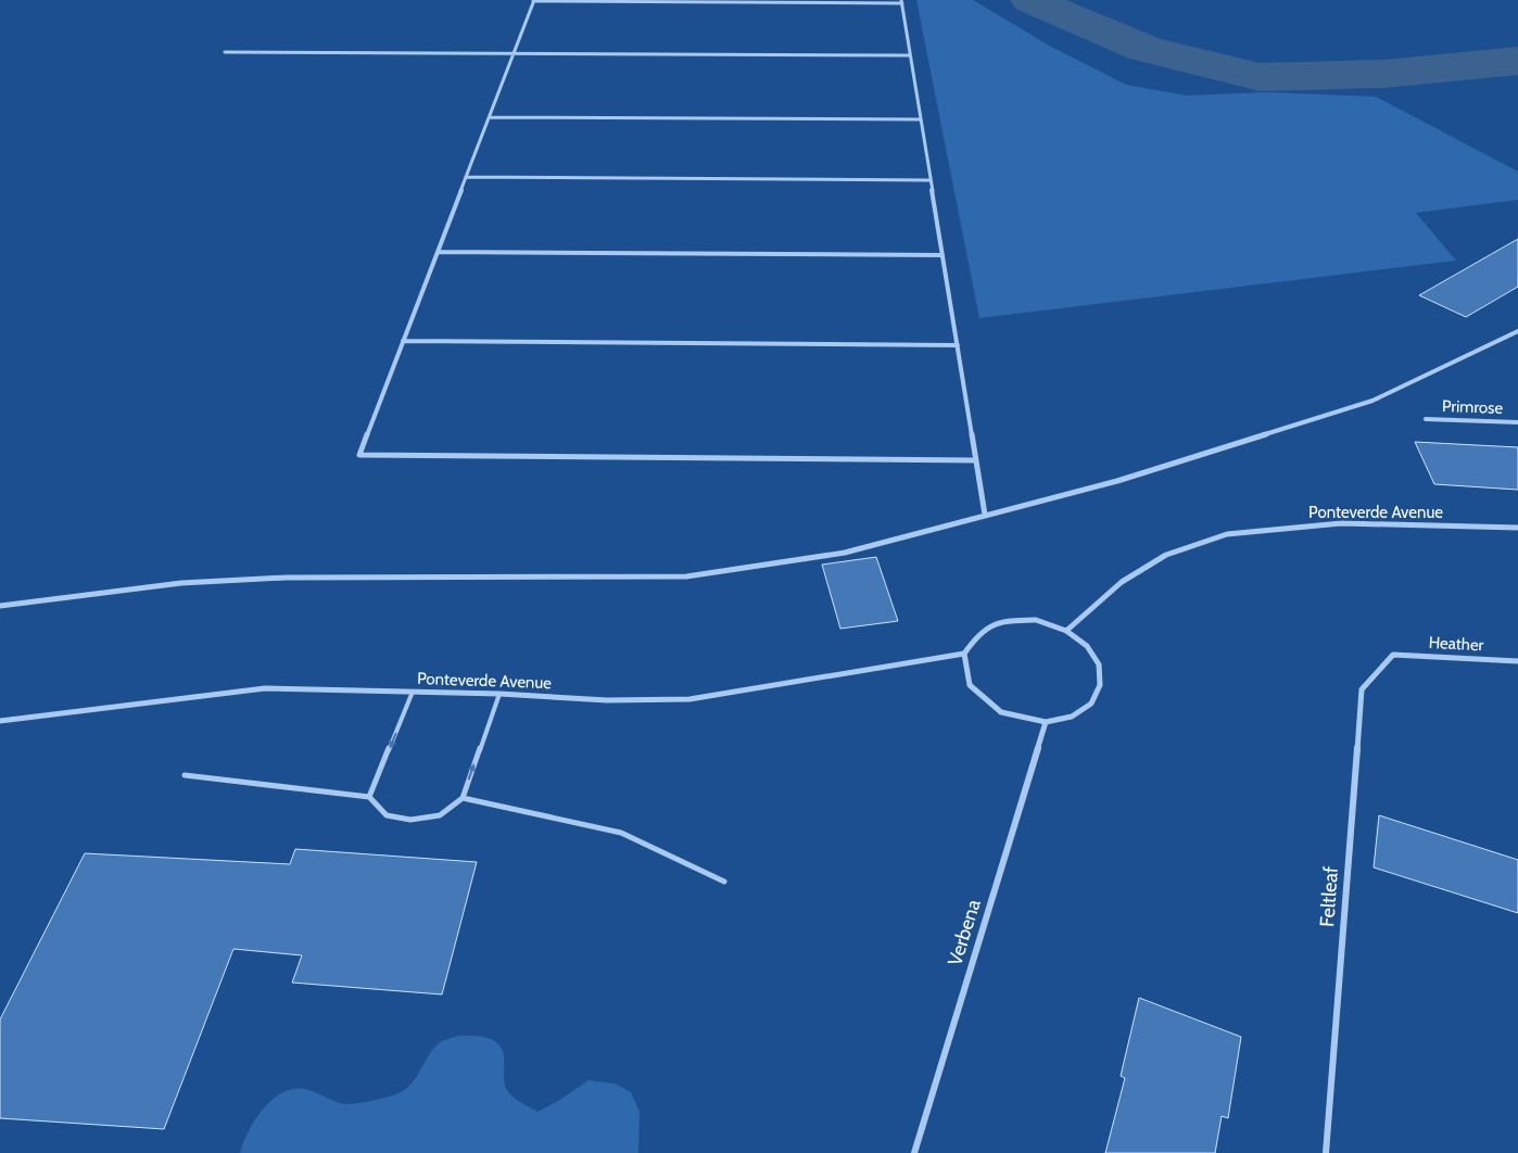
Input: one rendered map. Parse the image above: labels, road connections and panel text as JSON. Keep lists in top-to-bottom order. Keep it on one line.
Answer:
{"streets":{"street":["Primrose","Ponteverde Avenue","Heather","Feltleaf","Verbena"]},"crossings":[["Ponteverde Avenue","Verbena"],["Heather","Feltleaf"]]}
